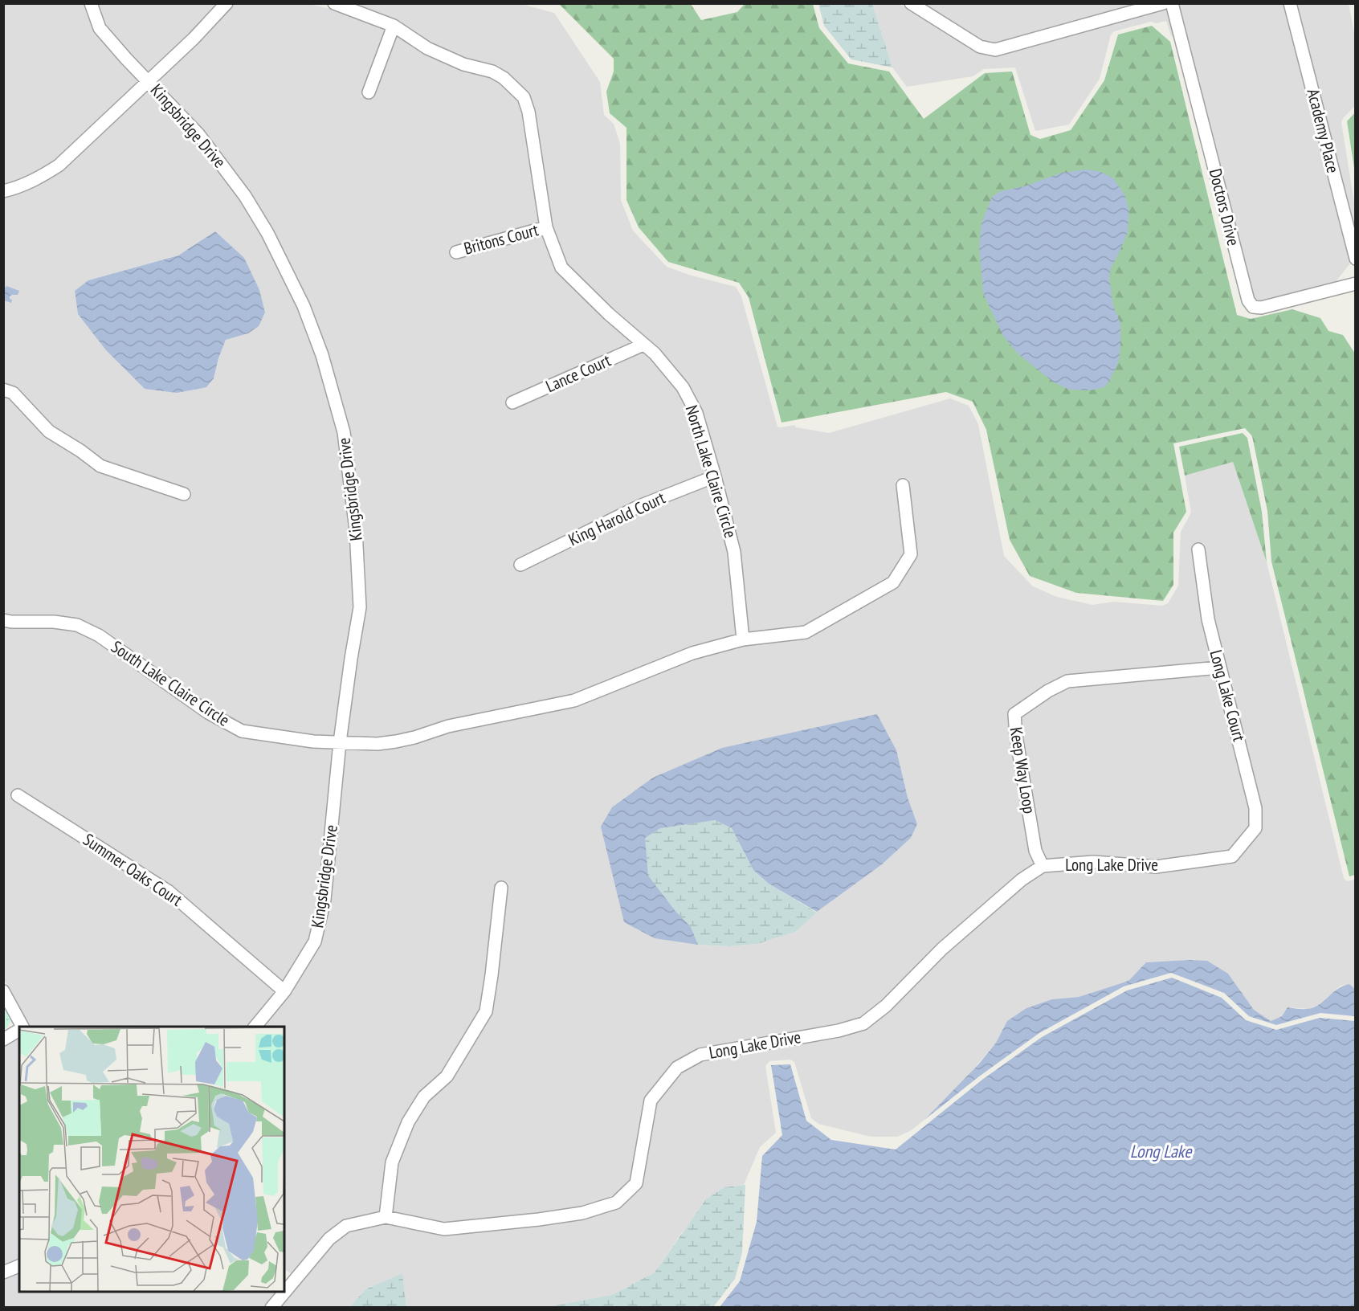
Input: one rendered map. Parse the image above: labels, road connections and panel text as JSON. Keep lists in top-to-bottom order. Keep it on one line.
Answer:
{"streets":{"street":["Kingsbridge Drive","Academy Place","Doctors Drive","Britons Court","Lance Court","North Lake Claire Circle","King Harold Court","South Lake Claire Circle","Long Lake Court","Keep Way Loop","Long Lake Drive","Summer Oaks Court"]},"crossings":[["Kingsbridge Drive","South Lake Claire Circle"],["Kingsbridge Drive","Summer Oaks Court"],["Britons Court","North Lake Claire Circle"],["Lance Court","North Lake Claire Circle"],["North Lake Claire Circle","King Harold Court"],["Long Lake Court","Keep Way Loop"],["Long Lake Court","Long Lake Drive"],["Keep Way Loop","Long Lake Drive"]],"water":["Long Lake"]}
